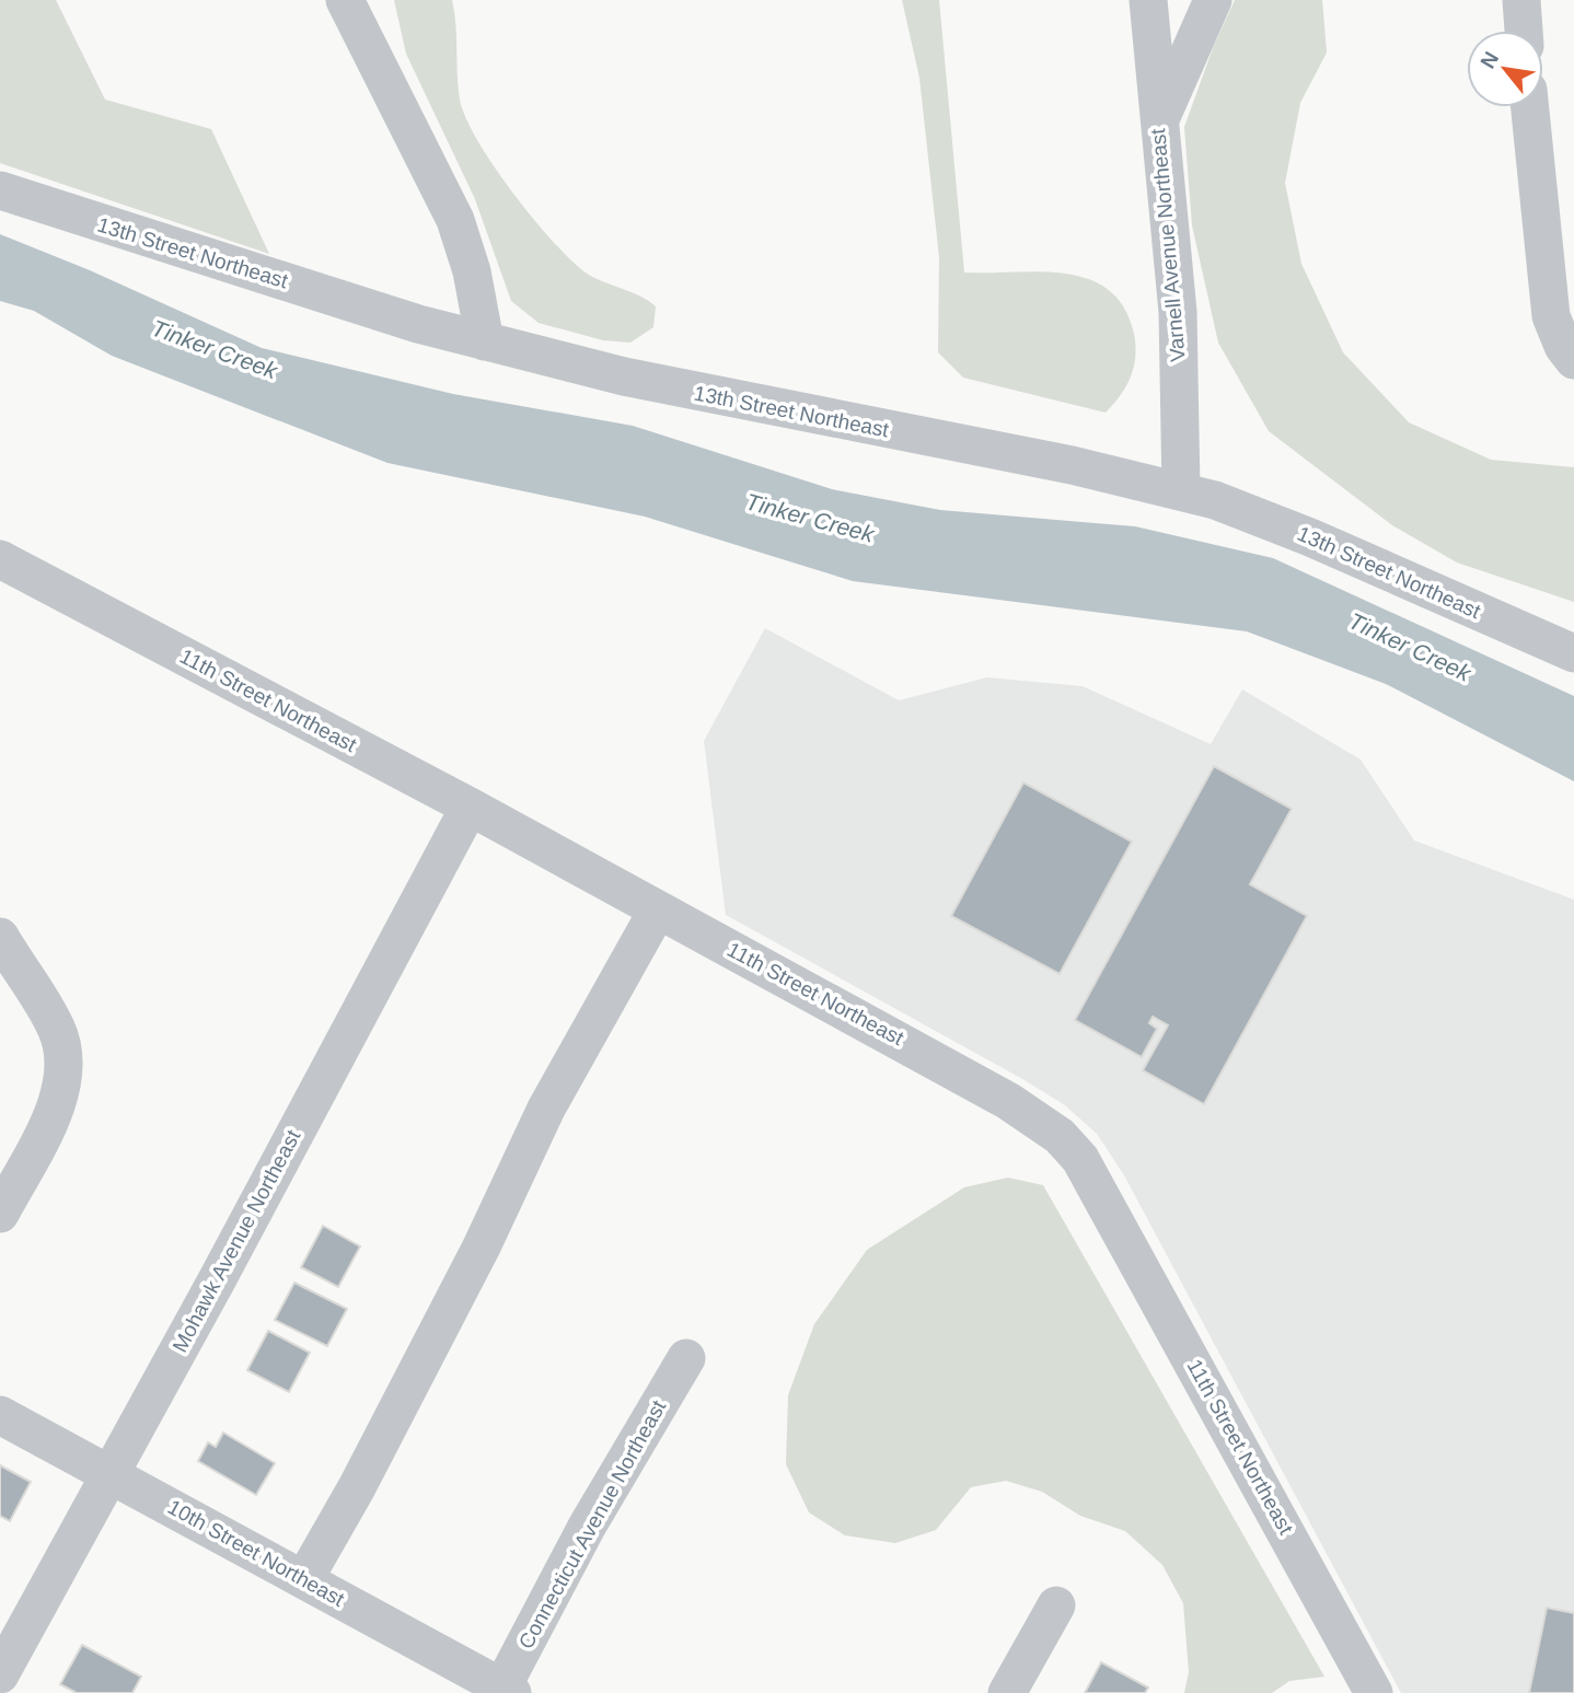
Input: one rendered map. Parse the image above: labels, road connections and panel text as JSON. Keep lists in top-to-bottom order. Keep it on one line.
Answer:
{"streets":{"street":["Varnell Avenue Northeast","13th Street Northeast","11th Street Northeast","Mohawk Avenue Northeast","Connecticut Avenue Northeast","10th Street Northeast"]},"crossings":[["Varnell Avenue Northeast","13th Street Northeast"],["11th Street Northeast","Mohawk Avenue Northeast"],["Mohawk Avenue Northeast","10th Street Northeast"],["Connecticut Avenue Northeast","10th Street Northeast"]],"water":["Tinker Creek"],"north":"top left"}
